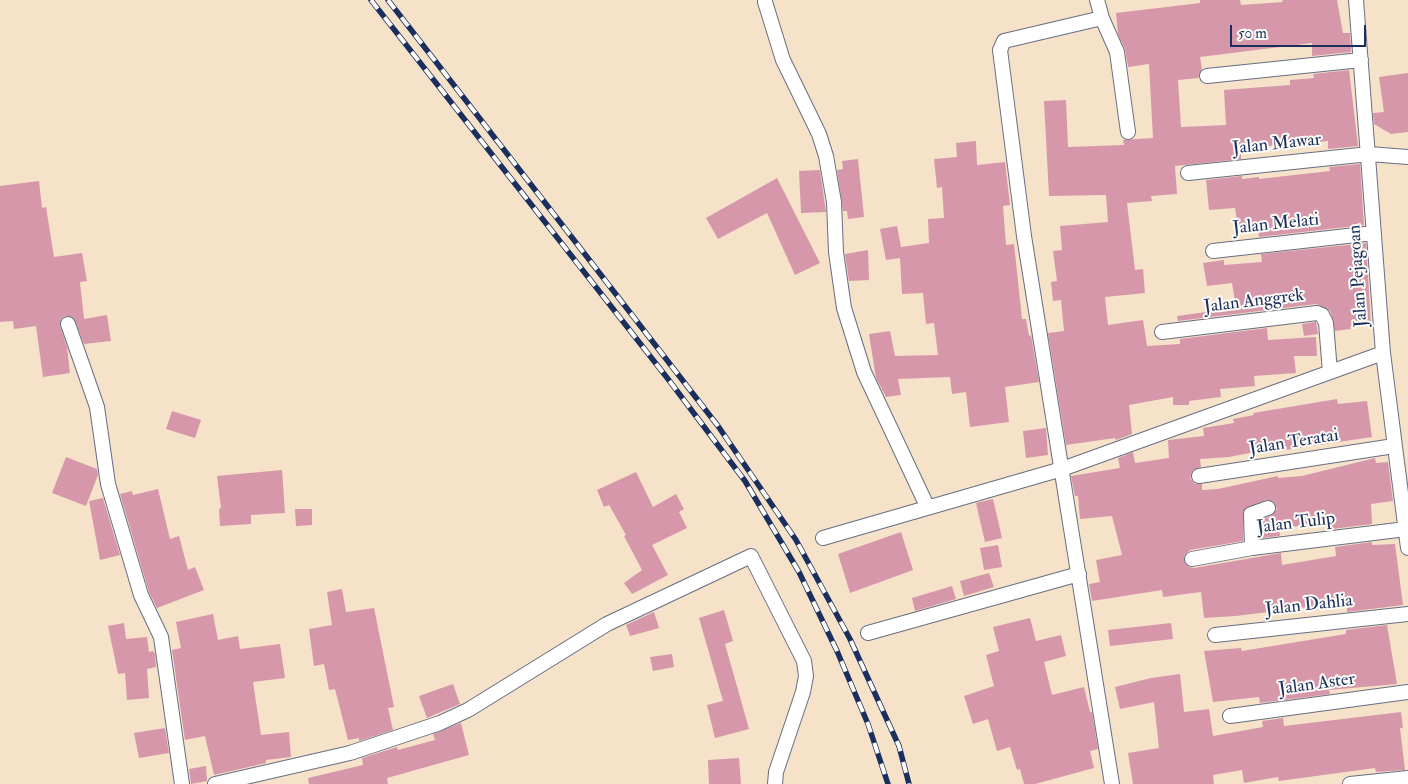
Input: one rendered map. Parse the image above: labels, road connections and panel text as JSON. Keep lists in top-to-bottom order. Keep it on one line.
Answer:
{"streets":{"street":["Jalan Mawar","Jalan Melati","Jalan Pejagoan","Jalan Anggrek","Jalan Teratai","Jalan Tulip","Jalan Dahlia","Jalan Aster"]},"crossings":[["Jalan Mawar","Jalan Pejagoan"],["Jalan Melati","Jalan Pejagoan"],["Jalan Pejagoan","Jalan Teratai"],["Jalan Pejagoan","Jalan Tulip"]],"scale_bar":"50 m"}
